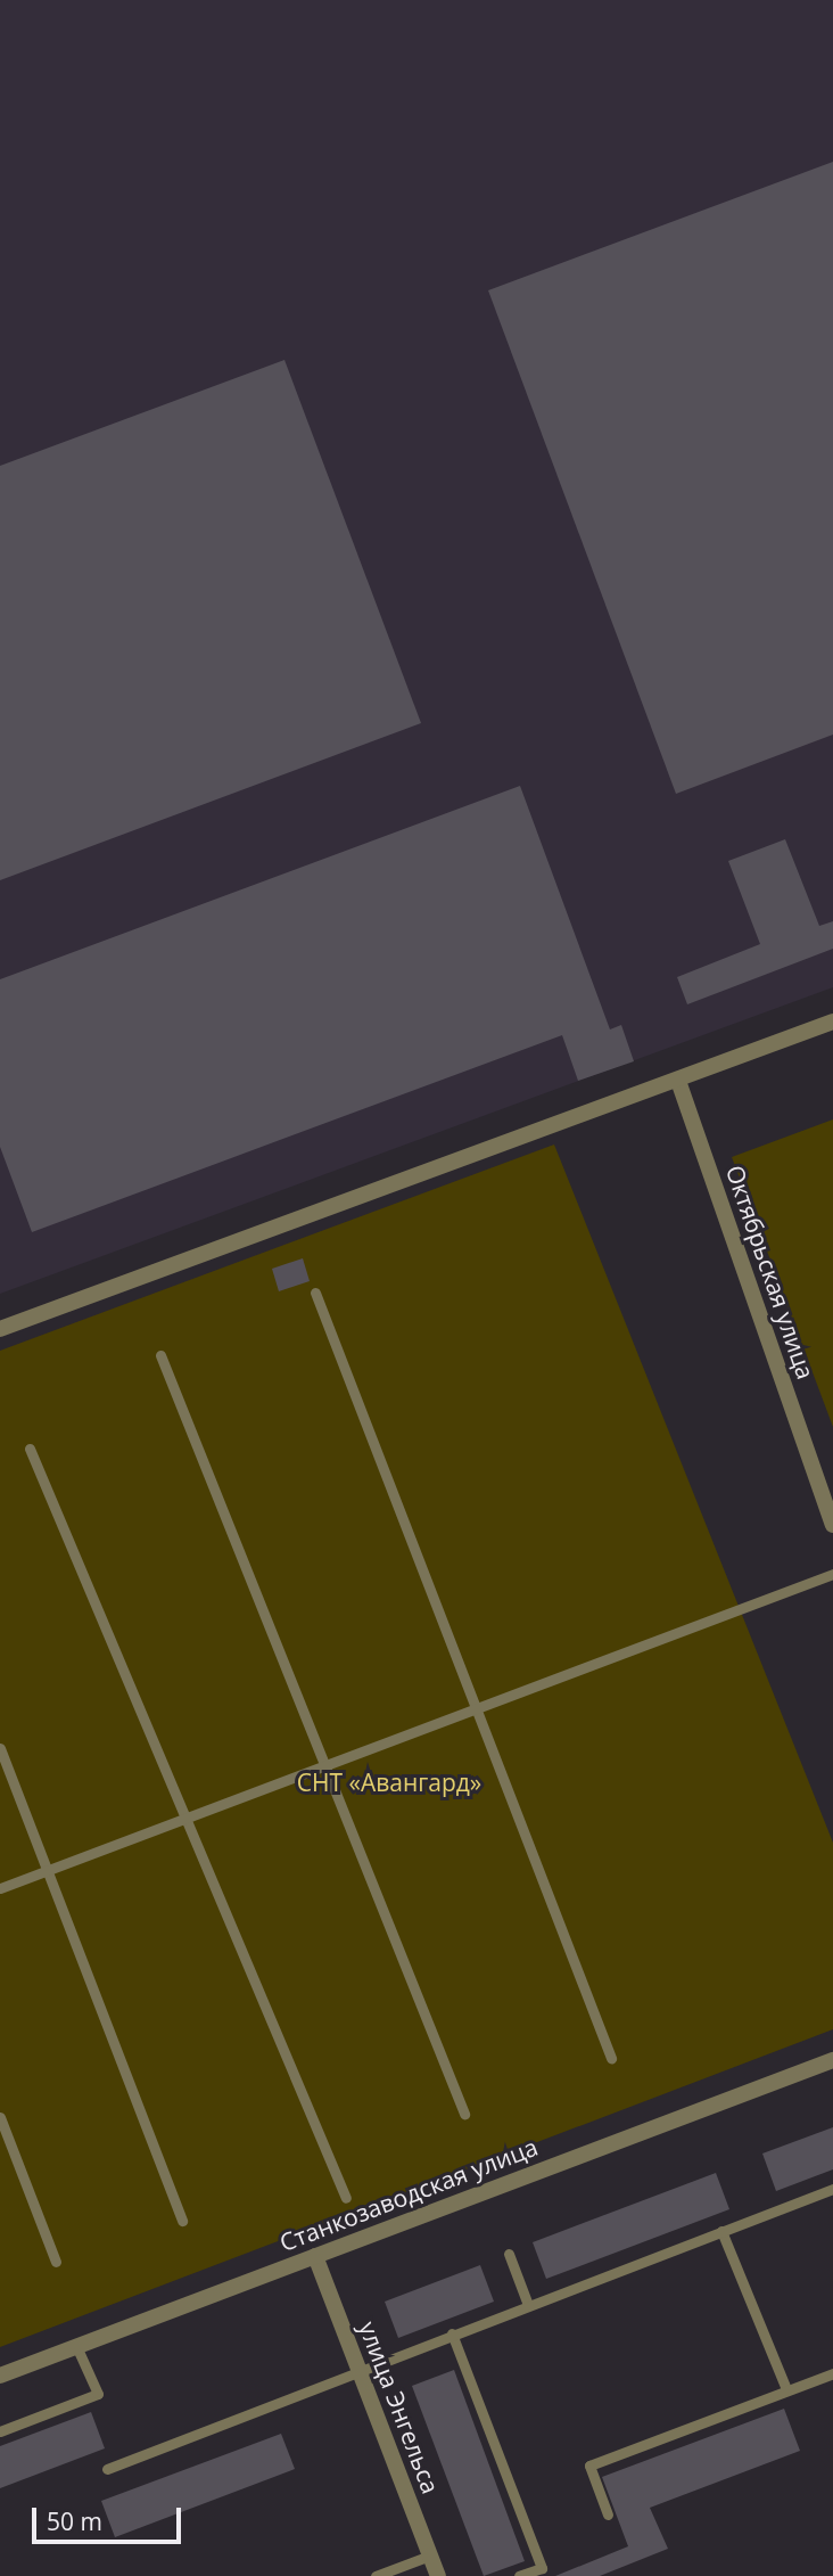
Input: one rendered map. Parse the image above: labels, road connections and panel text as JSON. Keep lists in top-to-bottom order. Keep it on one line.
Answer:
{"streets":{"street":["Октябрьская улица","Станкозаводская улица","улица Энгельса"]},"crossings":[["Станкозаводская улица","улица Энгельса"]],"parks":["СНТ «Авангард»"],"scale_bar":"50 m"}
